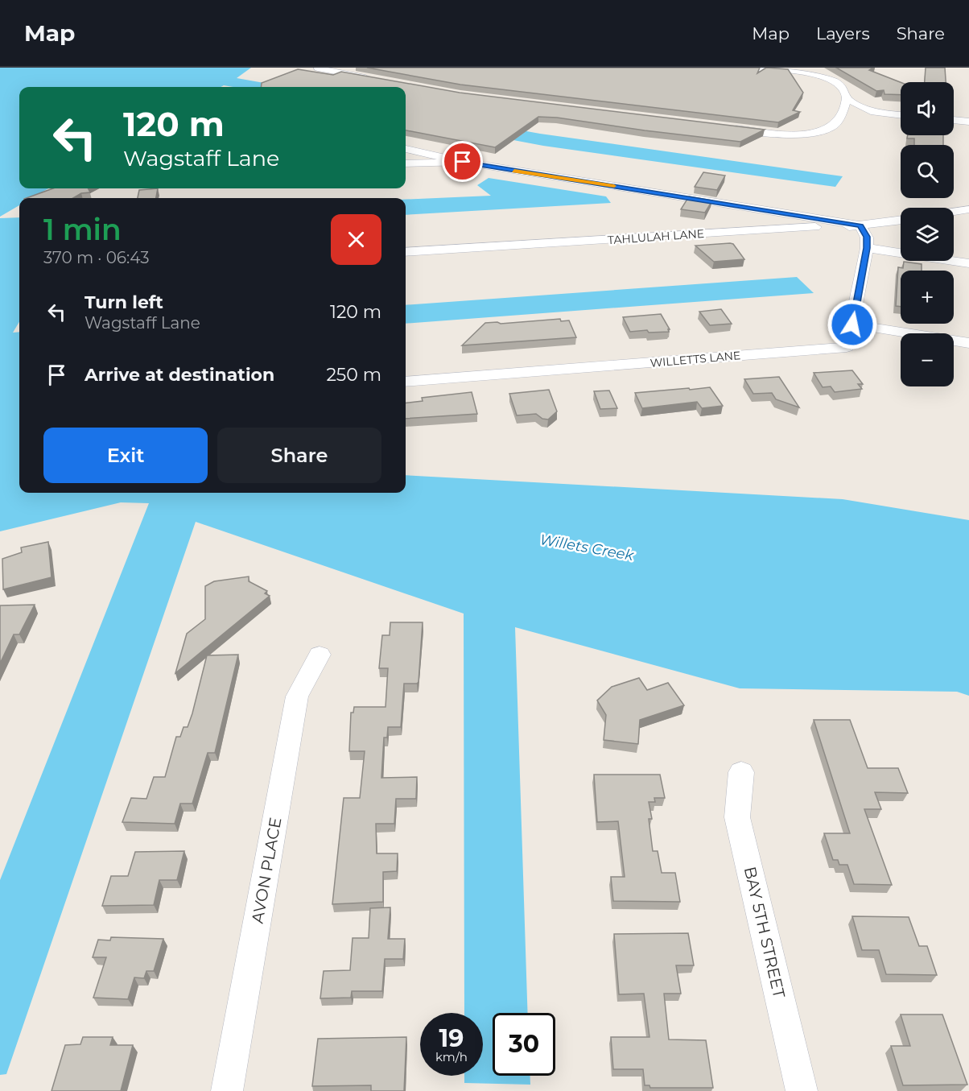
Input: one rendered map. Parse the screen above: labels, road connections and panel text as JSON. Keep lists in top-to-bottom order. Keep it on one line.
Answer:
{"streets":{"street":["TAHLULAH LANE","WILLETTS LANE","AVON PLACE","BAY 5TH STREET"]},"water":["Willets Creek"],"page":{"header":"Map","nav":["Map","Layers","Share"],"map_buttons":["+","−"],"turn":["120 m","Wagstaff Lane"],"heading":["1 min","370 m · 06:43"],"list":[{"name":"Turn left","note":"Wagstaff Lane","value":"120 m"},{"name":"Arrive at destination","value":"250 m"}],"buttons":["Exit","Share"],"speed":"19 km/h","limit":"30"}}
